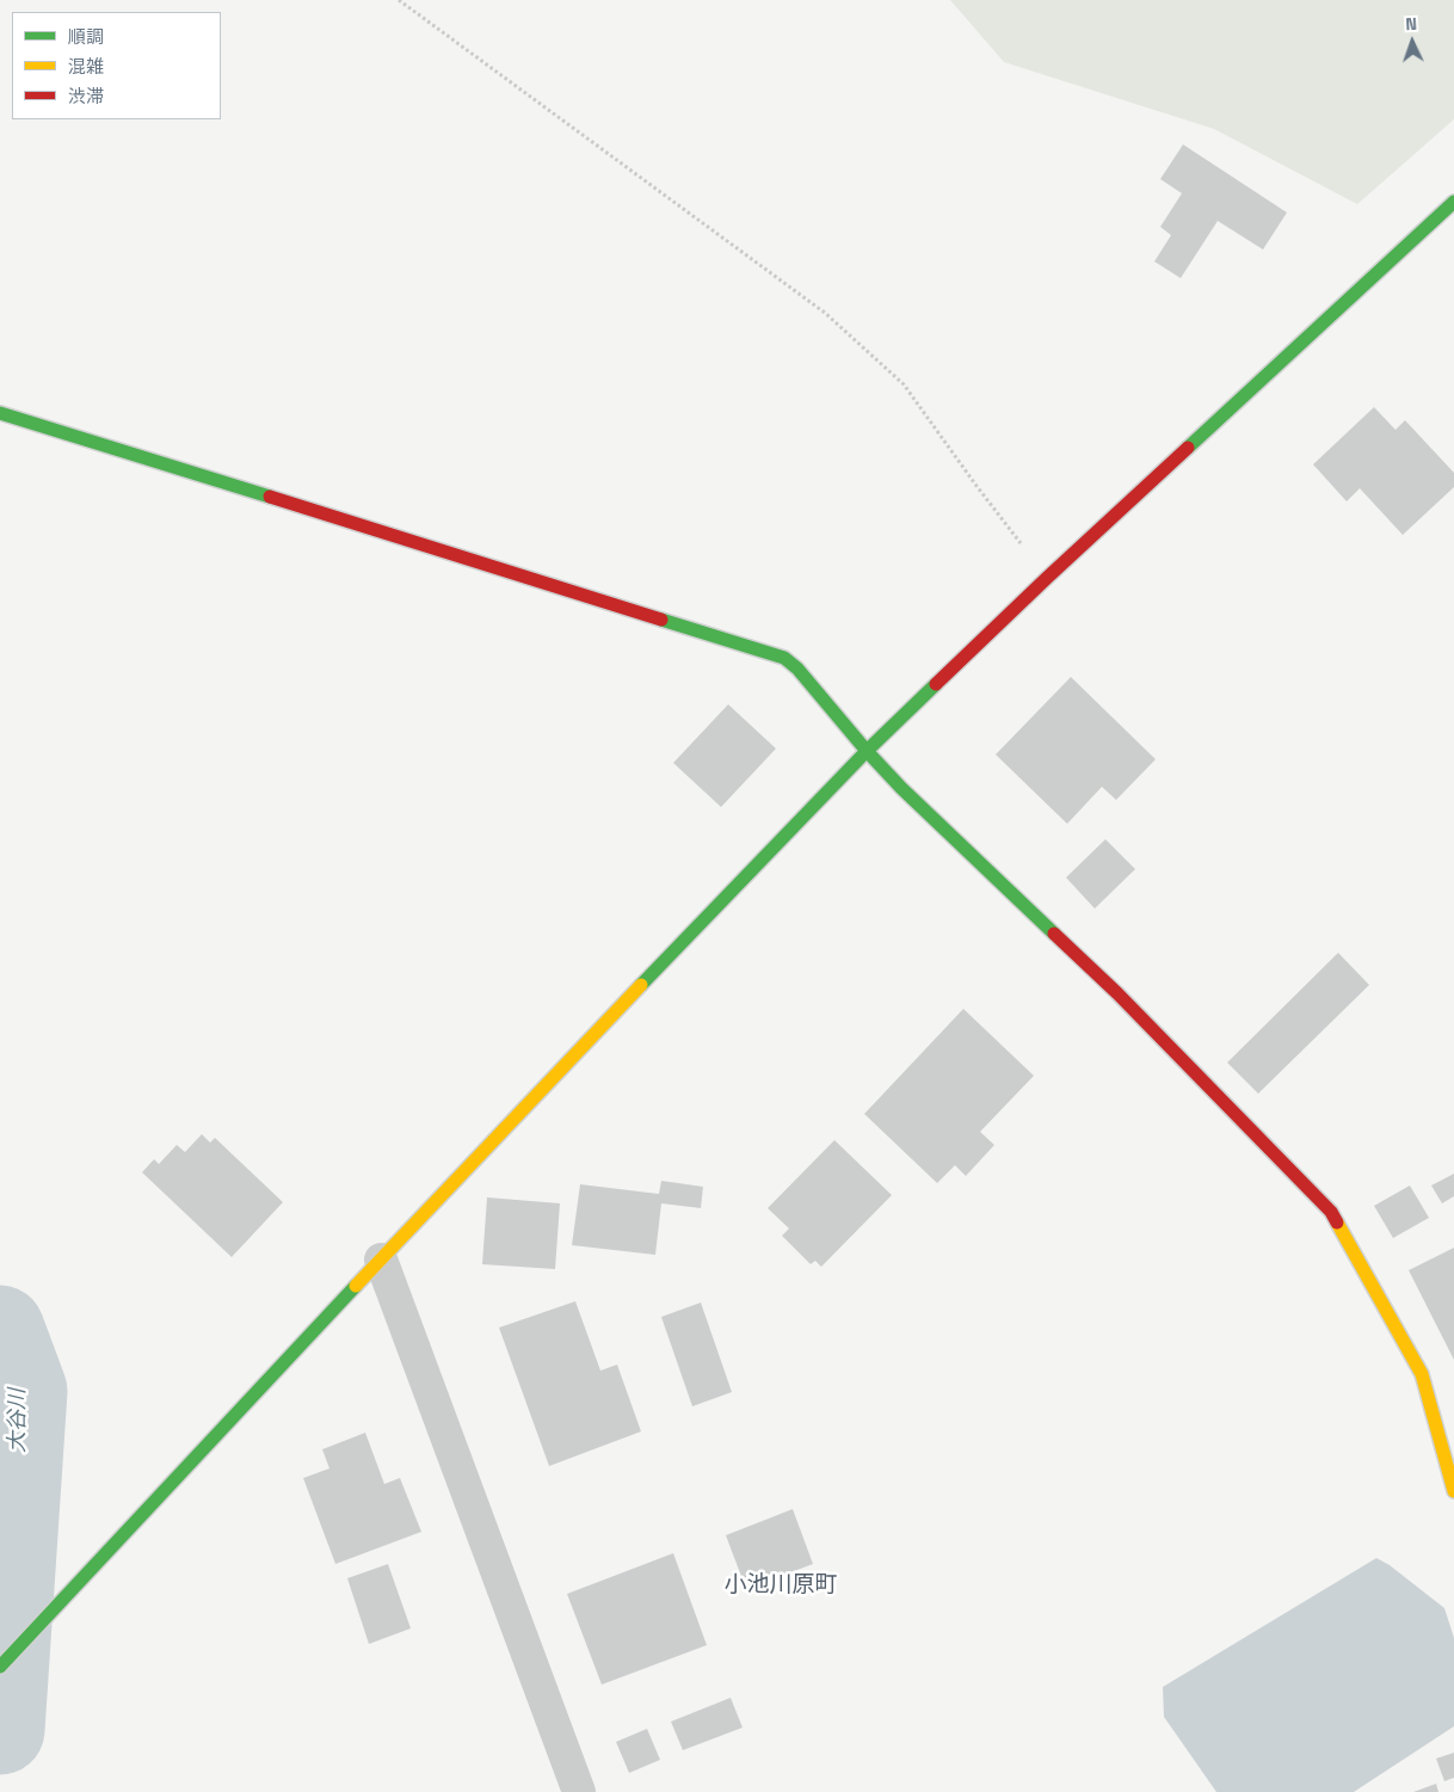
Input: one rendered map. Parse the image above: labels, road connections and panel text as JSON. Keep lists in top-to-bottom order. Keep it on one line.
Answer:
{"districts":["小池川原町"],"water":["大谷川"],"legend":["順調","混雑","渋滞"],"north":"top"}
